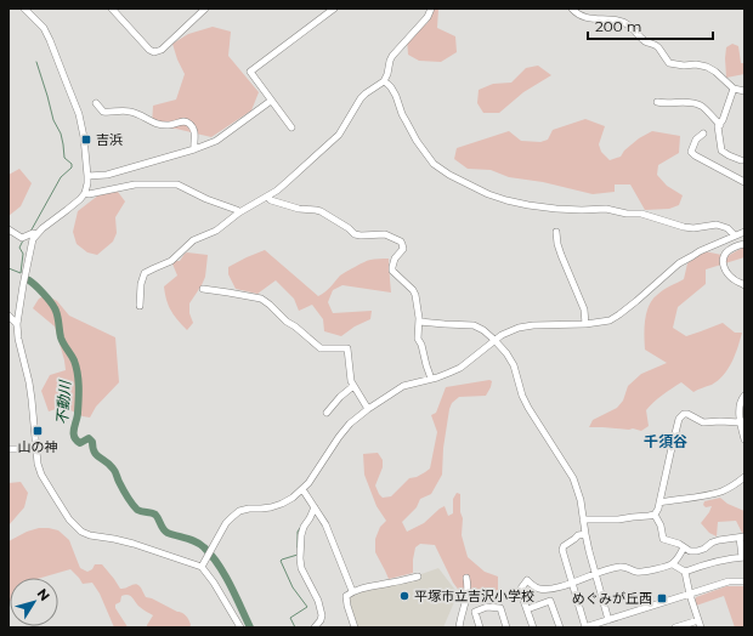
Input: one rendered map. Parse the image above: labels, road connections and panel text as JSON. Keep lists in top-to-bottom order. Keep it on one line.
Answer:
{"districts":["千須谷"],"water":["不動川"],"places":{"transit":["吉浜","山の神","めぐみが丘西"],"other":["平塚市立吉沢小学校"]},"scale_bar":"200 m","north":"top right"}
